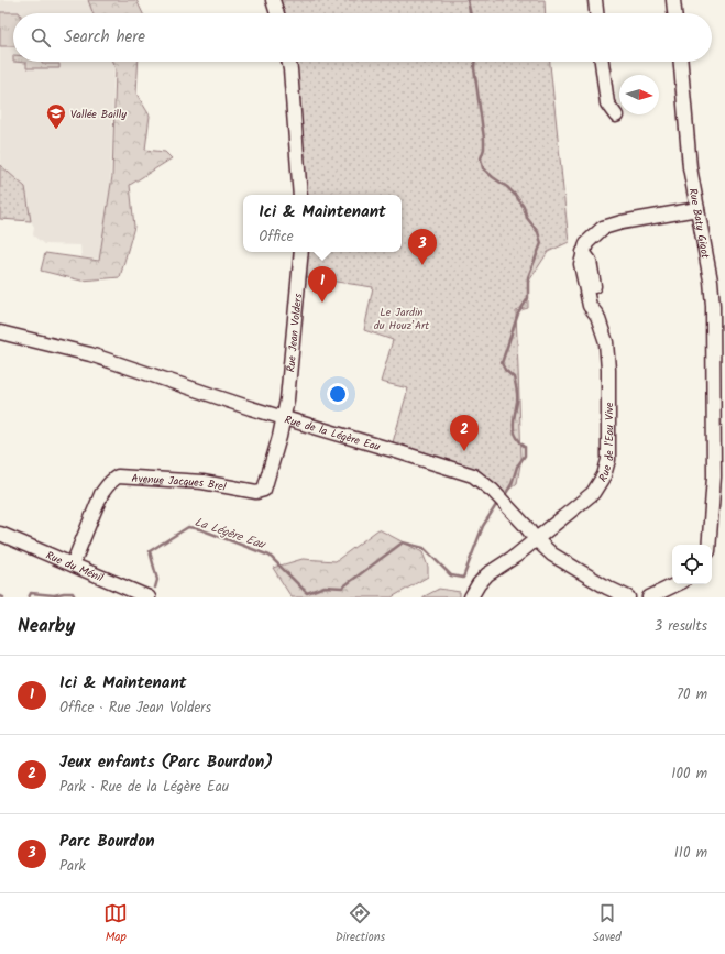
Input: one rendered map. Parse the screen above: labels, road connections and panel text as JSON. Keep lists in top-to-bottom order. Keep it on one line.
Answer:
{"streets":{"street":["Rue Baty Gigot","Rue Jean Volders","Rue de la Légère Eau","Rue de l'Eau Vive","Avenue Jacques Brel","Rue du Ménil"]},"crossings":[["Rue Baty Gigot","Rue de l'Eau Vive"],["Rue Jean Volders","Rue de la Légère Eau"],["Rue Jean Volders","Avenue Jacques Brel"],["Rue de la Légère Eau","Rue de l'Eau Vive"],["Rue de la Légère Eau","Avenue Jacques Brel"],["Avenue Jacques Brel","Rue du Ménil"]],"water":["La Légère Eau"],"parks":["Le Jardin du Houz’Art"],"places":{"school or university":["Vallée Bailly"]},"north":"right","page":{"search":"Search here","popup":["Ici & Maintenant","Office"],"pins":["3","1","2"],"heading":["Nearby","3 results"],"list":[{"mark":"1","name":"Ici & Maintenant","note":"Office · Rue Jean Volders","value":"70 m"},{"mark":"2","name":"Jeux enfants (Parc Bourdon)","note":"Park · Rue de la Légère Eau","value":"100 m"},{"mark":"3","name":"Parc Bourdon","note":"Park","value":"110 m"}],"nav":["Map","Directions","Saved"]}}
